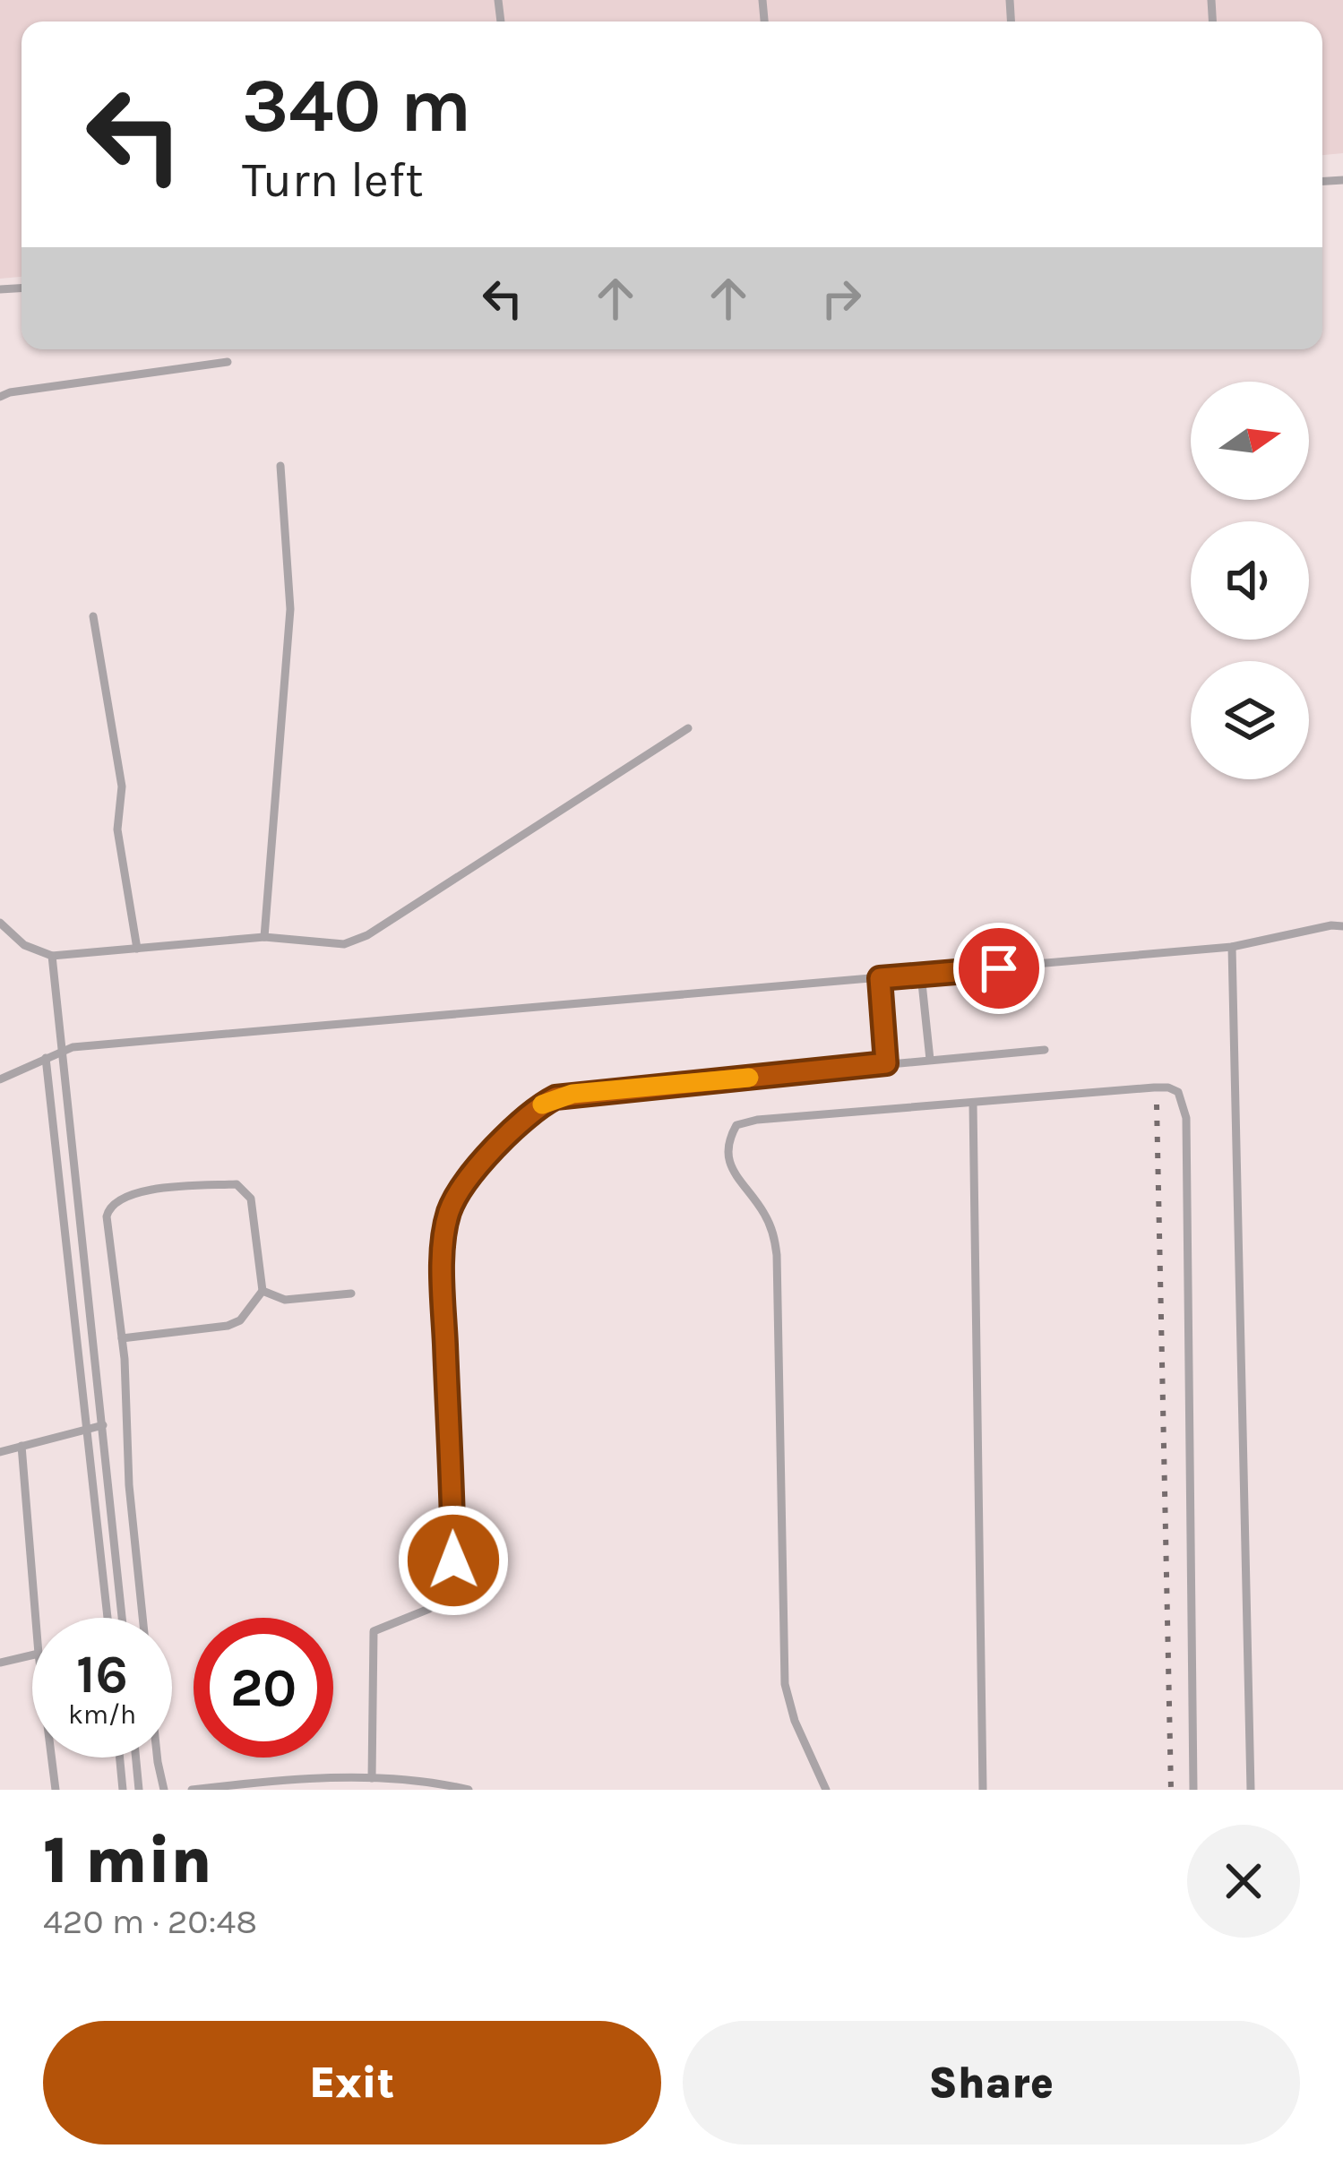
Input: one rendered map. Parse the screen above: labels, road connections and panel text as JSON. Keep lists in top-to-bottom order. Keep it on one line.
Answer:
{"north":"right","page":{"turn":["340 m","Turn left"],"speed":"16 km/h","limit":"20","heading":["1 min","420 m · 20:48"],"buttons":["Exit","Share"]}}
